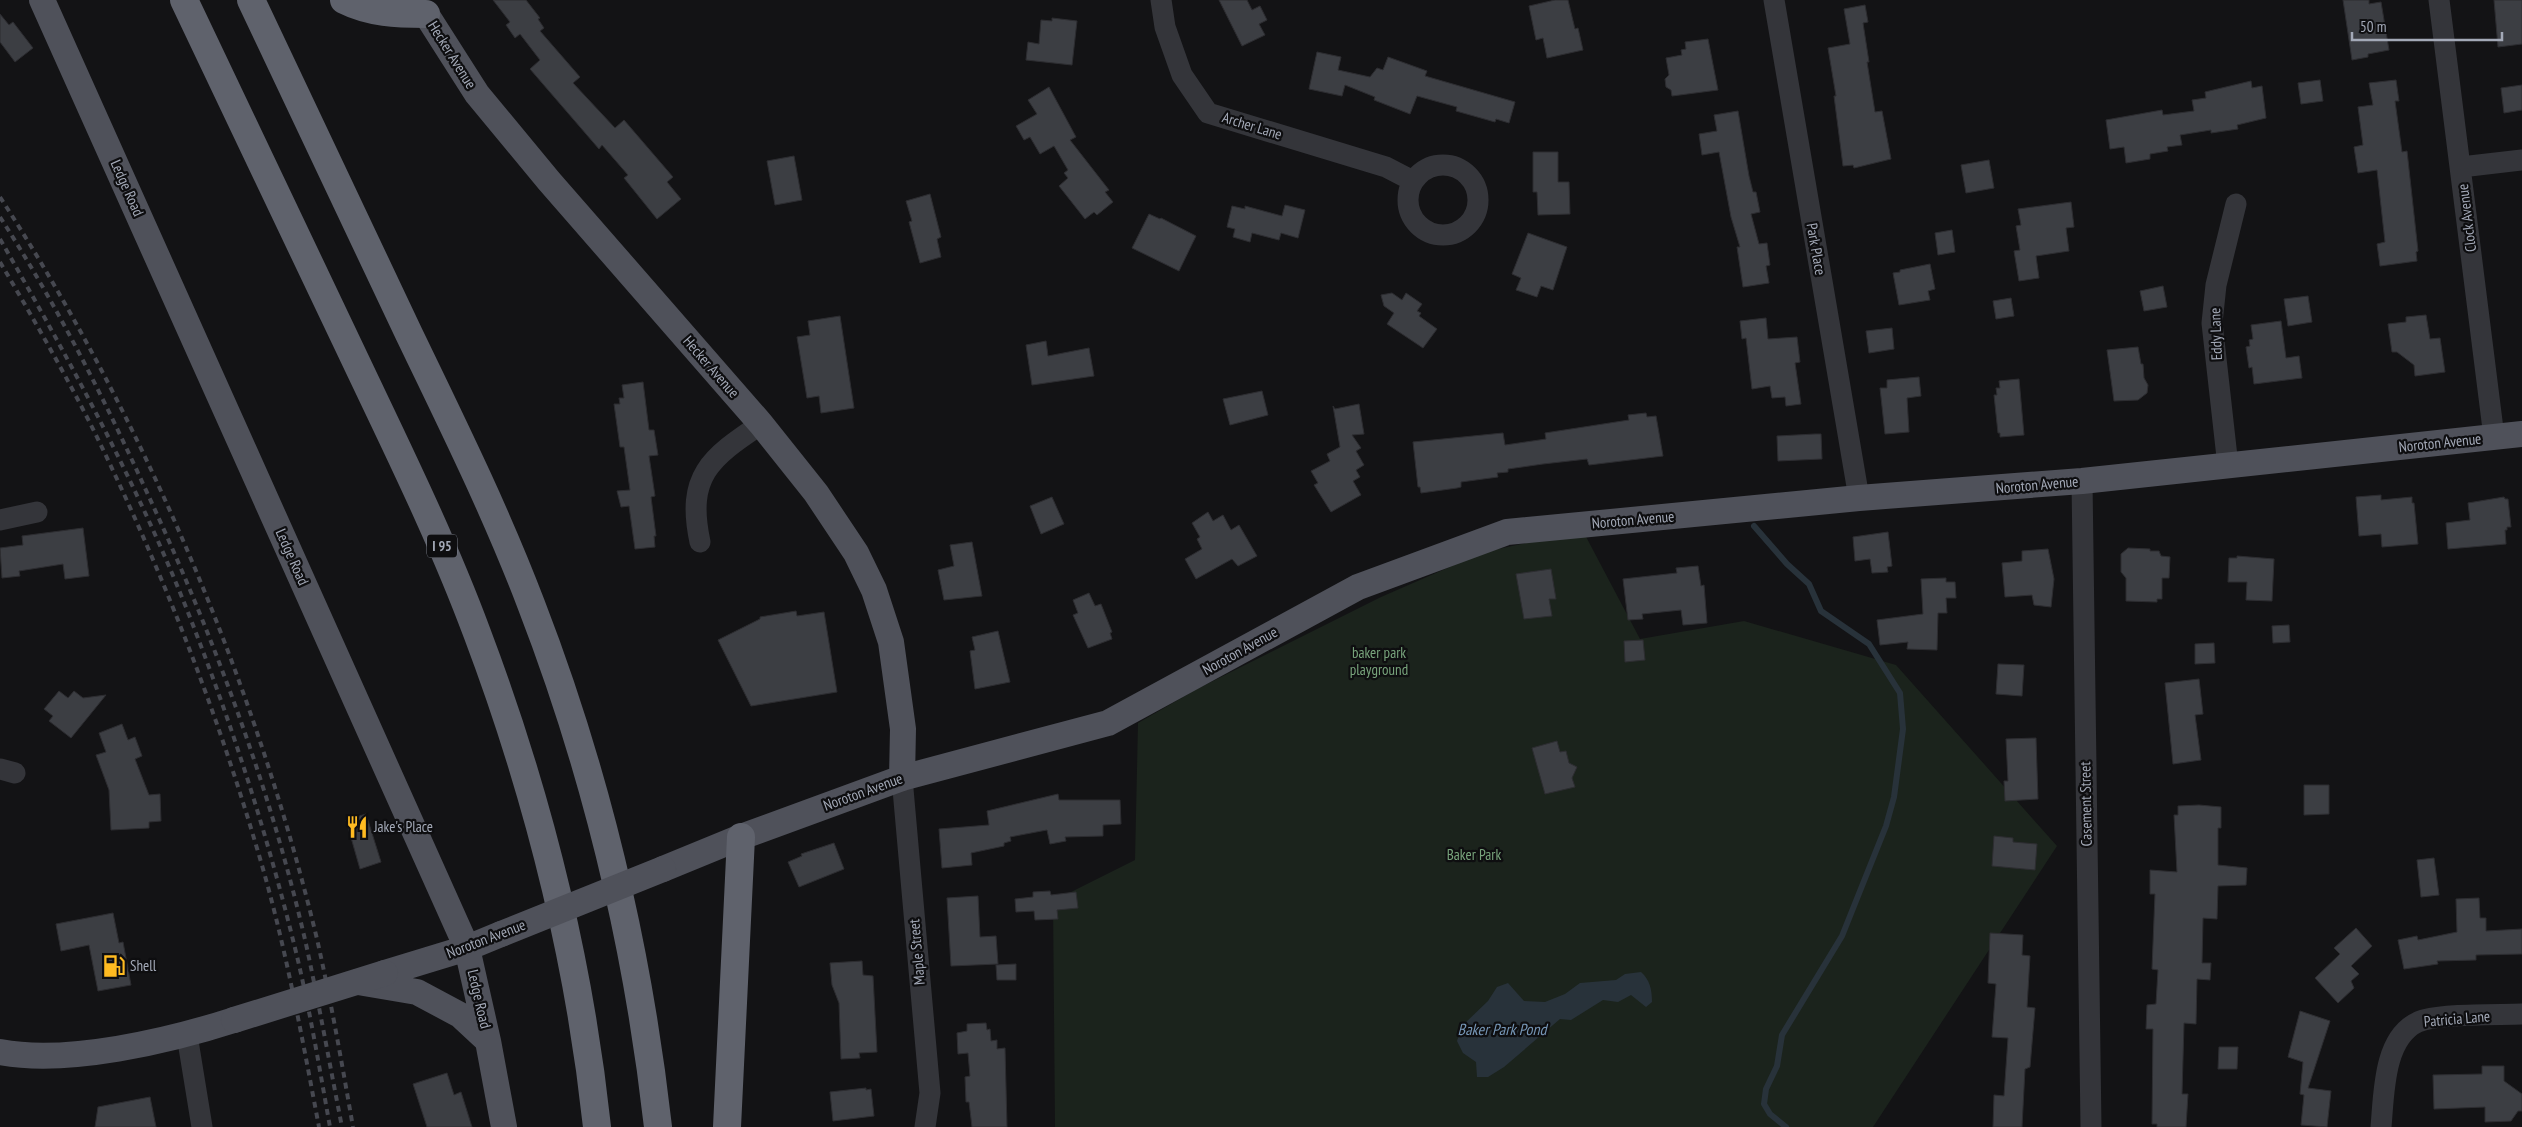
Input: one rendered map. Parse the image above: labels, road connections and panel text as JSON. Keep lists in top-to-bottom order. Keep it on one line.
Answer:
{"streets":{"highway":["I 95"],"main road":["Hecker Avenue","Ledge Road","Noroton Avenue"],"street":["Archer Lane","Clock Avenue","Park Place","Eddy Lane","Casement Street","Maple Street","Patricia Lane"]},"crossings":[["Hecker Avenue","Noroton Avenue"],["Hecker Avenue","Maple Street"],["Ledge Road","Noroton Avenue"],["Clock Avenue","Noroton Avenue"],["Park Place","Noroton Avenue"],["Eddy Lane","Noroton Avenue"],["Noroton Avenue","Casement Street"],["Noroton Avenue","Maple Street"]],"water":["Baker Park Pond"],"parks":["baker park playground","Baker Park"],"places":{"restaurant":["Jake's Place"],"fuel station":["Shell"]},"scale_bar":"50 m"}
